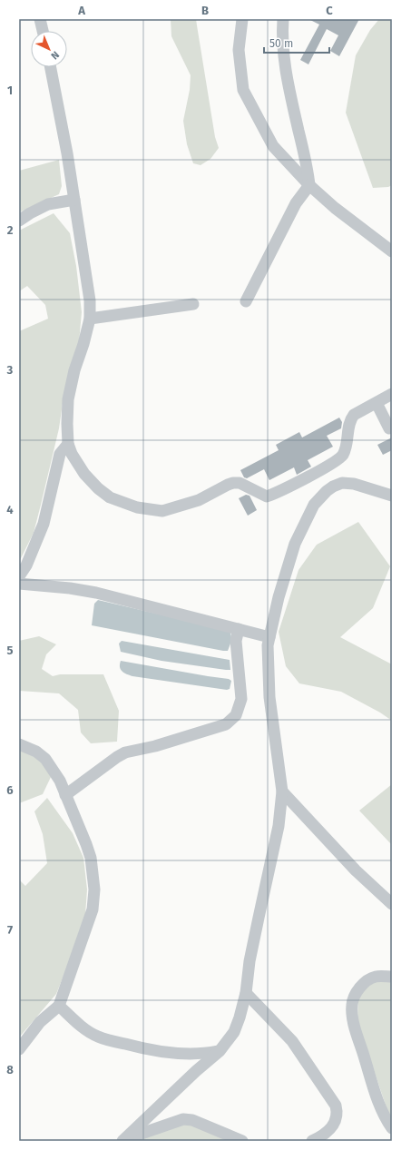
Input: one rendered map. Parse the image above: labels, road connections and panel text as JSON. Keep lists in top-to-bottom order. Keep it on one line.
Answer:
{"scale_bar":"50 m","north":"bottom right","grid":{"columns":["A","B","C"],"rows":["1","2","3","4","5","6","7","8"]}}
